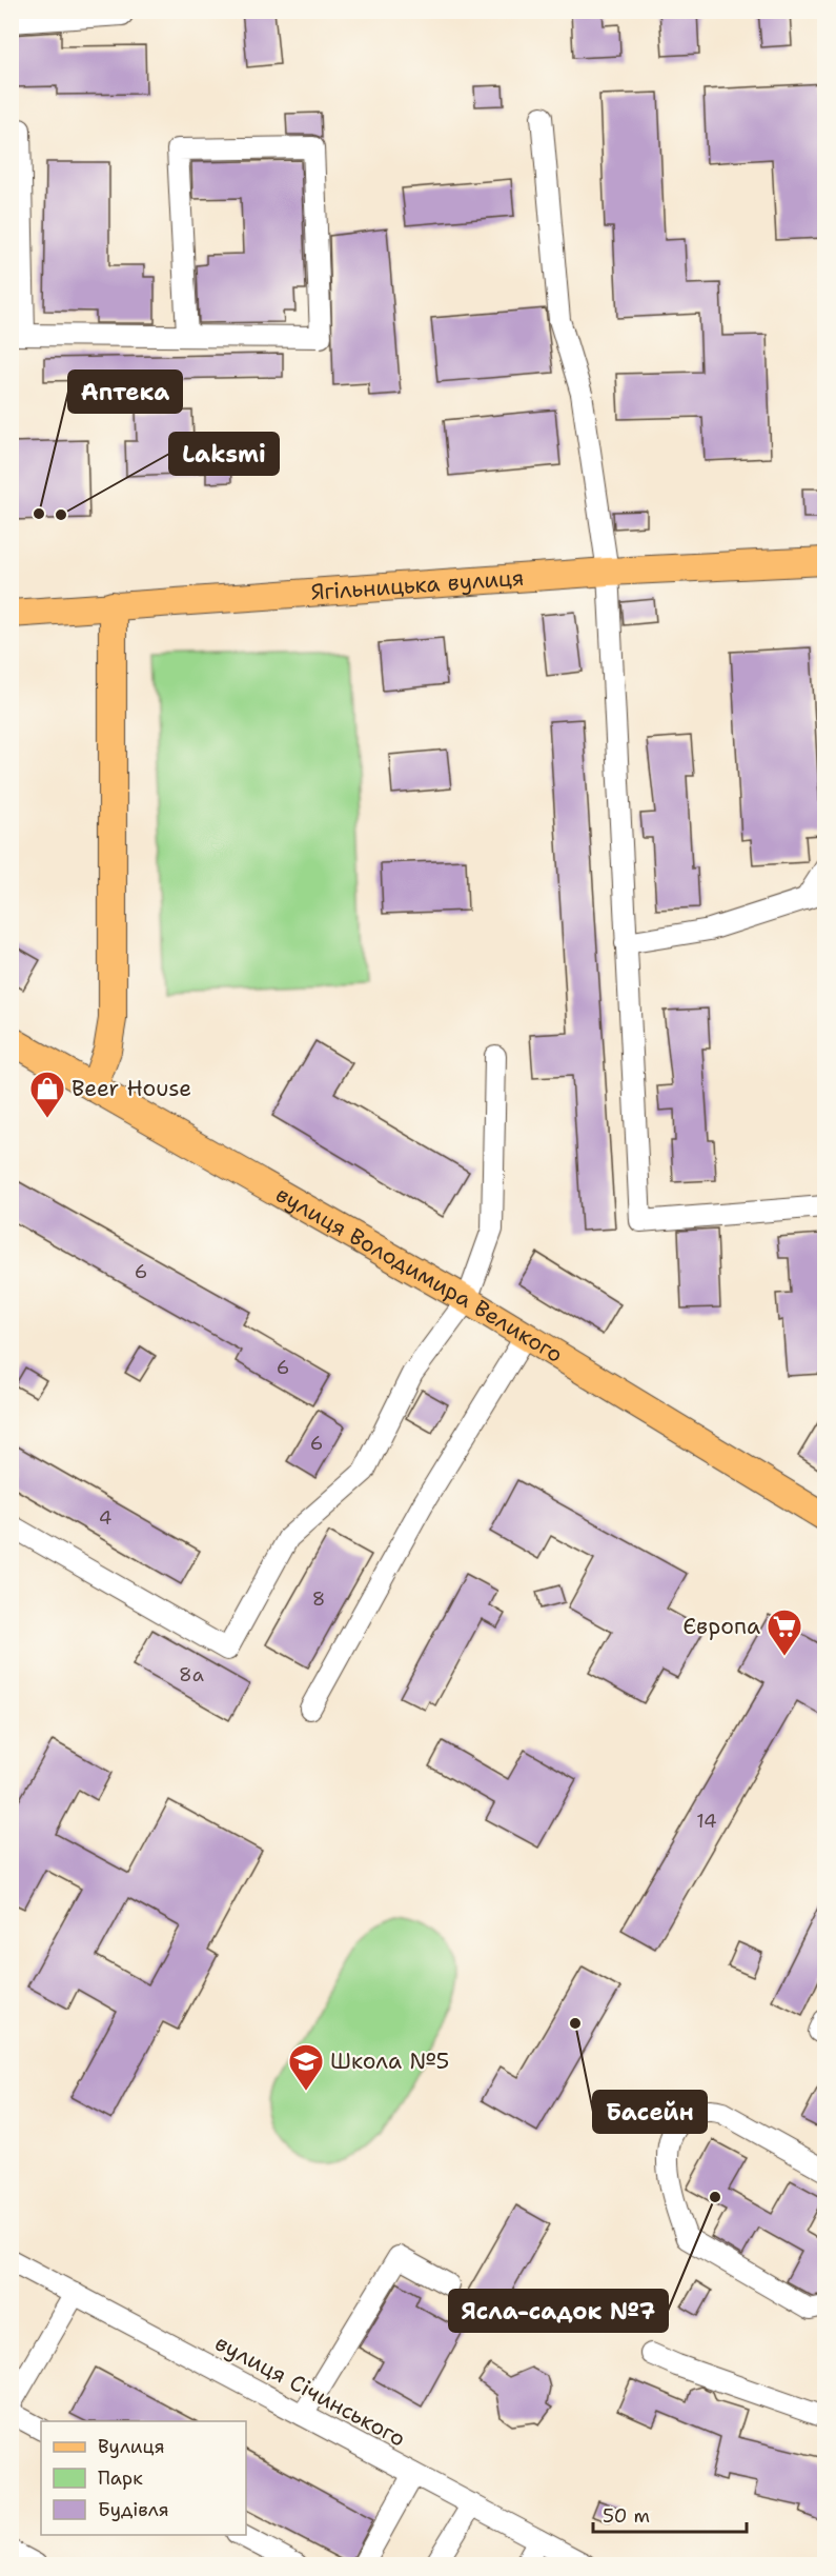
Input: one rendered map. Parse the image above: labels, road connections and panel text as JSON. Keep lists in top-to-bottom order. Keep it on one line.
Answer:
{"streets":{"main road":["Ягільницька вулиця","вулиця Володимира Великого"],"street":["вулиця Січинського"]},"places":{"other":["Аптека","Laksmi","Басейн","Ясла-садок №7"],"shop":["Beer House"],"supermarket":["Європа"],"school or university":["Школа №5"]},"house_numbers":["6","6","6","4","8","8а","14"],"legend":["Вулиця","Парк","Будівля"],"scale_bar":"50 m"}
